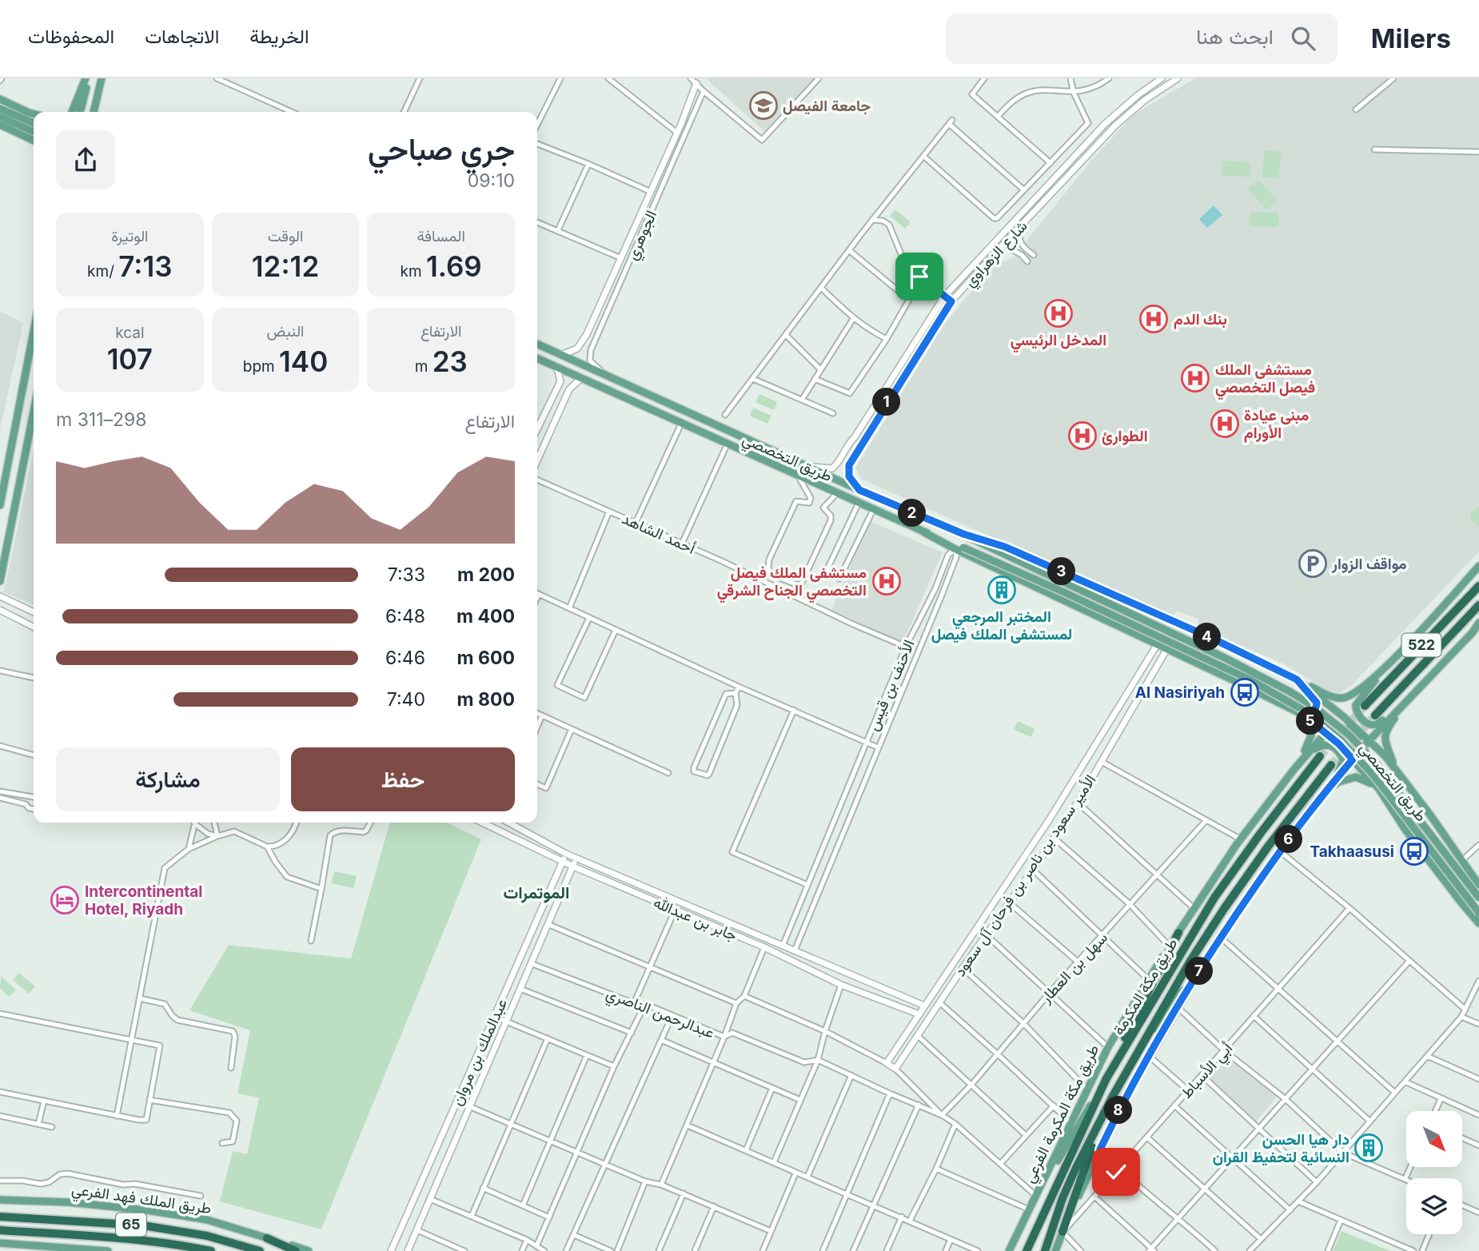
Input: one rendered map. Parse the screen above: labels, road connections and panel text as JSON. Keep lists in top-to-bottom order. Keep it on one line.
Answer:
{"streets":{"highway":["522","طريق مكة المكرمة","65"],"main road":["طريق التخصصي","طريق مكة المكرمة الفرعي","طريق الملك فهد الفرعي"],"street":["الجوهري","شارع الزهراوي","أحمد الشاهد","الأحنف بن قيس","الأمير سعود بن ناصر بن فرحان آل سعود","جابر بن عبدالله","سهل بن العطار","عبدالرحمن الناصري","عبدالملك بن مروان","أبي الأسباط"]},"crossings":[["الجوهري","طريق التخصصي"],["شارع الزهراوي","طريق التخصصي"],["طريق التخصصي","الأحنف بن قيس"],["أحمد الشاهد","الأحنف بن قيس"],["الأحنف بن قيس","جابر بن عبدالله"],["الأمير سعود بن ناصر بن فرحان آل سعود","جابر بن عبدالله"],["جابر بن عبدالله","عبدالملك بن مروان"],["سهل بن العطار","عبدالرحمن الناصري"],["عبدالرحمن الناصري","عبدالملك بن مروان"]],"districts":["الموتمرات"],"places":{"school or university":["جامعة الفيصل"],"hospital":["المدخل الرئيسي","بنك الدم","مستشفى الملك فيصل التخصصي","مبنى عيادة الأورام","الطوارئ","مستشفى الملك فيصل التخصصي الجناح الشرقي"],"parking":["مواقف الزوار"],"building":["المختبر المرجعي لمستشفى الملك فيصل","دار هيا الحسن النسائية لتحفيظ القران"],"bus stop":["Al Nasiriyah","Takhaasusi"],"hotel":["Intercontinental Hotel, Riyadh"]},"north":"bottom right","page":{"header":"Milers","search":"ابحث هنا","nav":["الخريطة","الاتجاهات","المحفوظات"],"heading":["جري صباحي","09:10"],"stats":[["المسافة","1.69 km"],["الوقت","12:12"],["الوتيرة","7:13 /km"],["الارتفاع","23 m"],["النبض","140 bpm"],["kcal","107"]],"pins":["1","2","3","4","5","6","7","8"],"chart":["الارتفاع","298–311 m"],"list":[{"name":"200 m","note":"7:33"},{"name":"400 m","note":"6:48"},{"name":"600 m","note":"6:46"},{"name":"800 m","note":"7:40"}],"buttons":["حفظ","مشاركة"]}}
